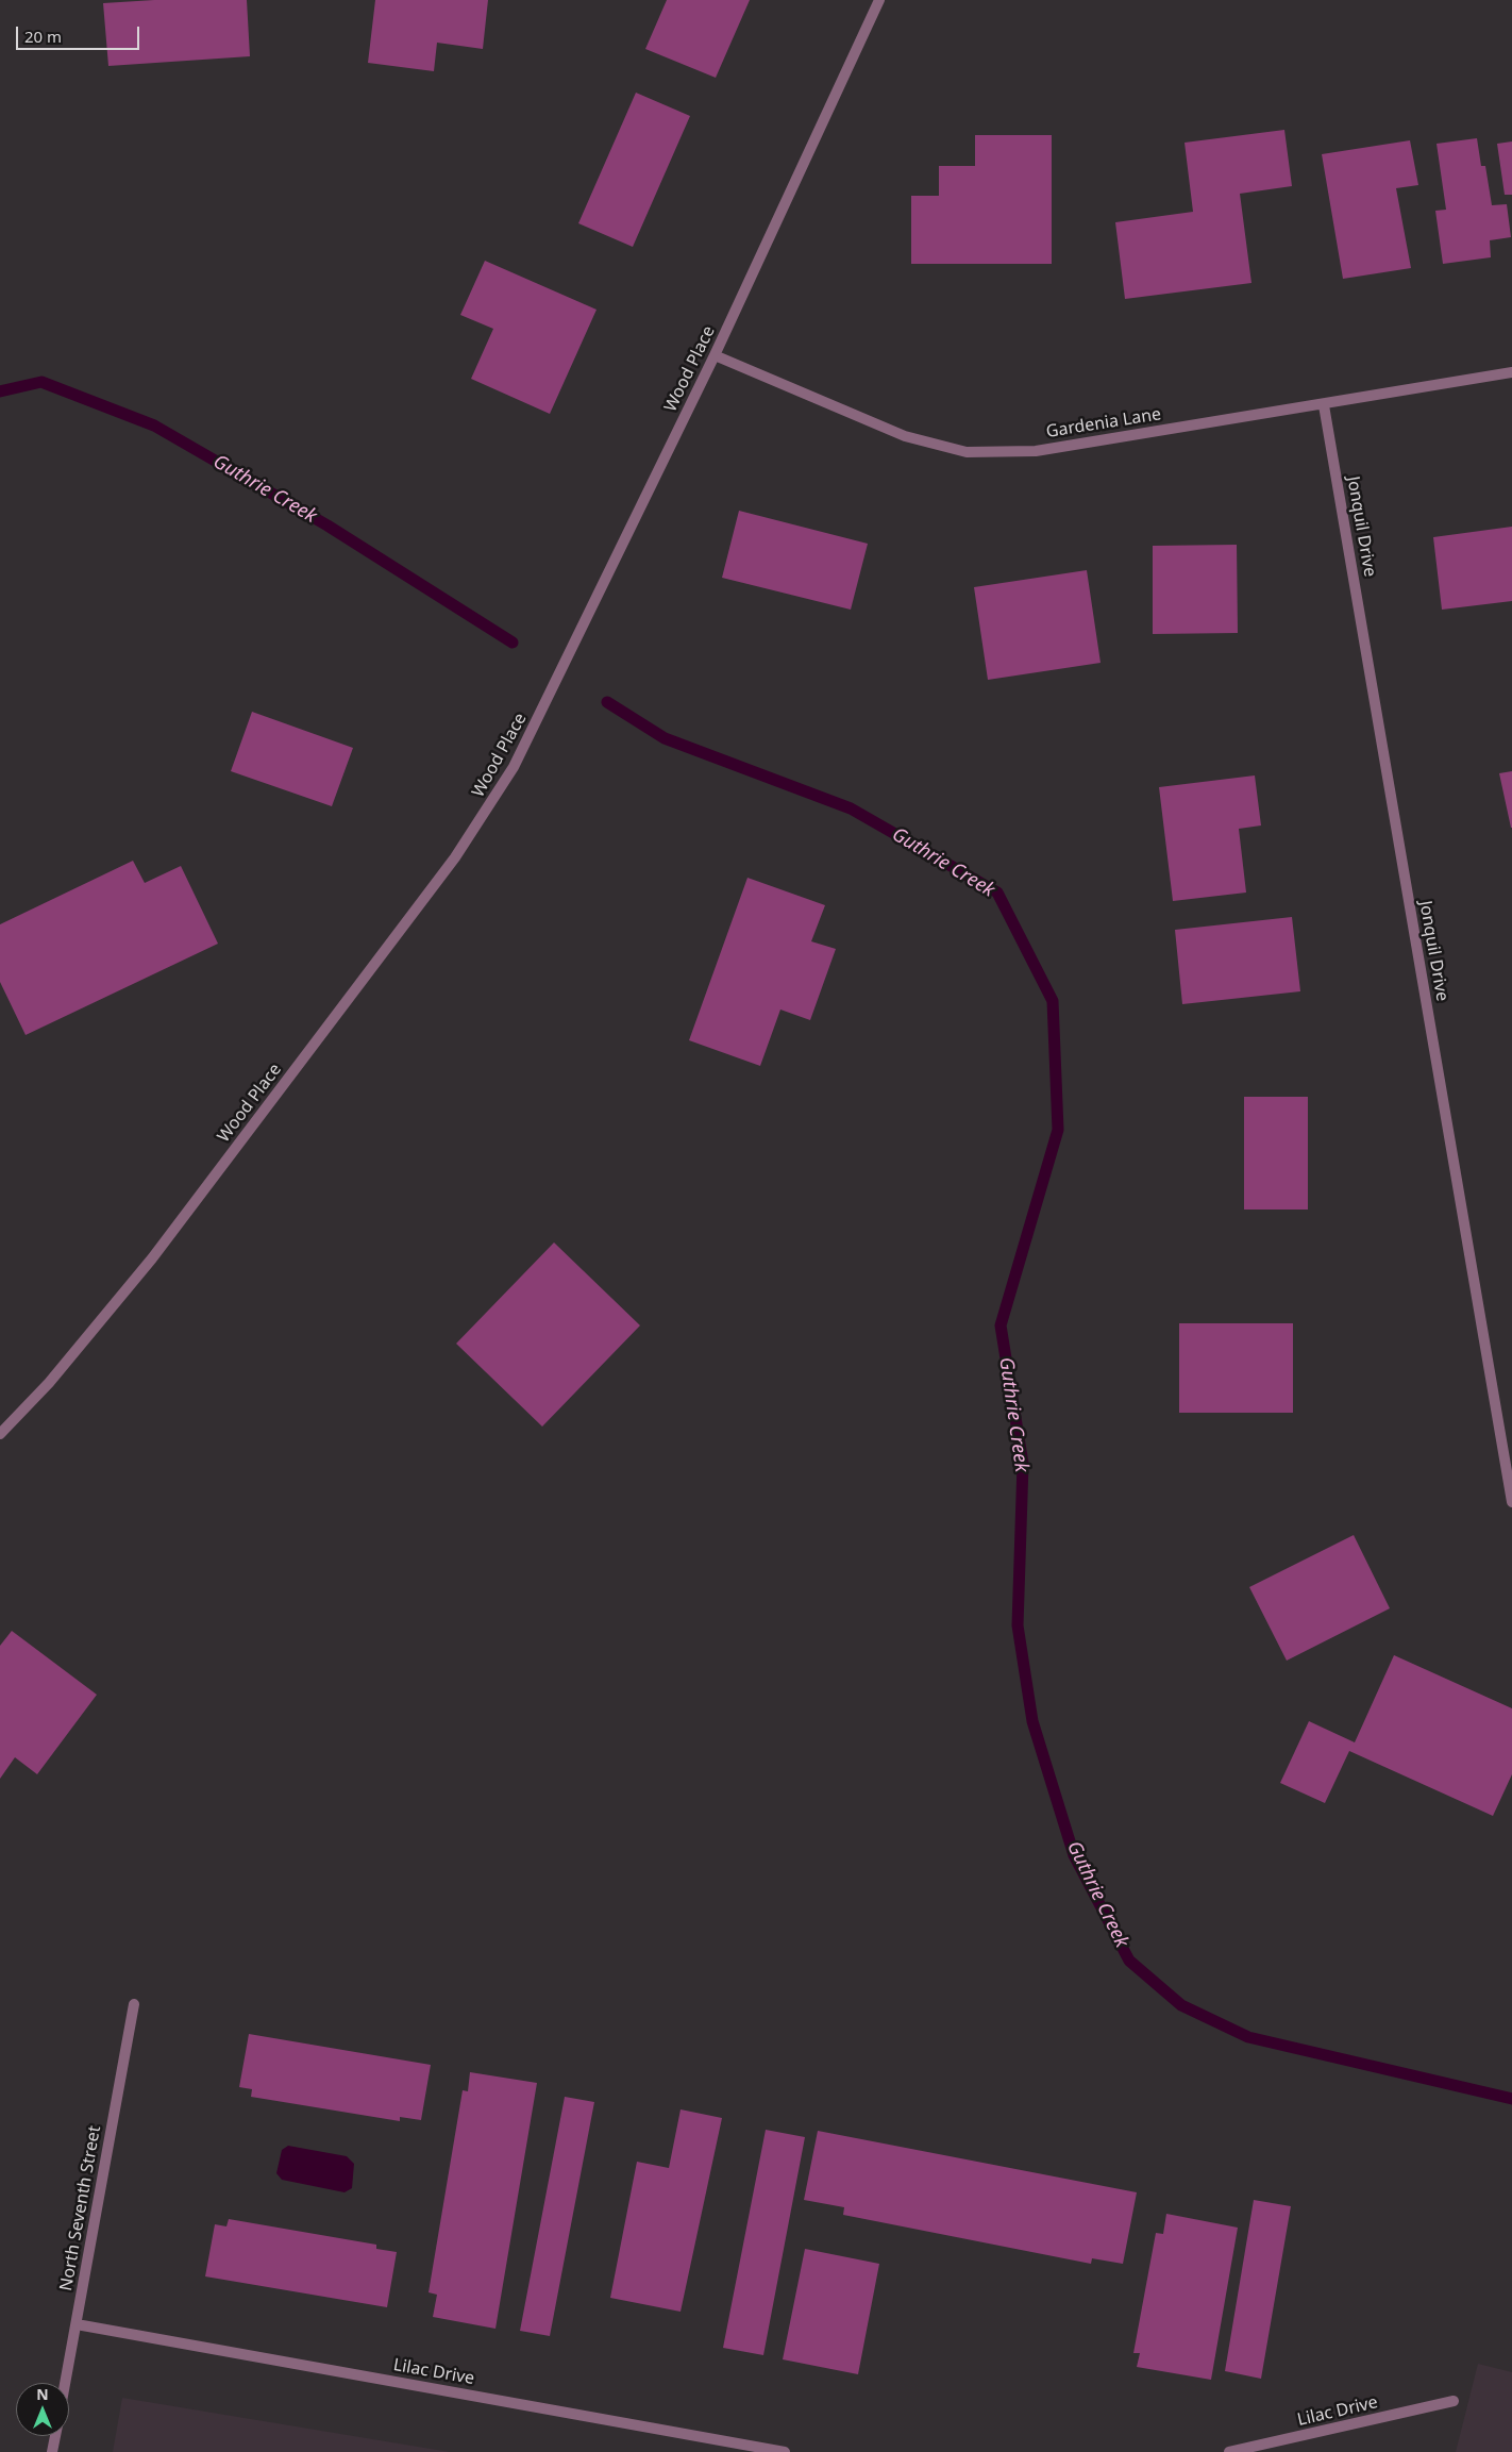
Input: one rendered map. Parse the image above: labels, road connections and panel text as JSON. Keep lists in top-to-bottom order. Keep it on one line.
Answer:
{"streets":{"street":["Wood Place","Gardenia Lane","Jonquil Drive","North Seventh Street","Lilac Drive"]},"crossings":[["Wood Place","Gardenia Lane"],["Gardenia Lane","Jonquil Drive"],["North Seventh Street","Lilac Drive"]],"water":["Guthrie Creek"],"scale_bar":"20 m","north":"top"}
